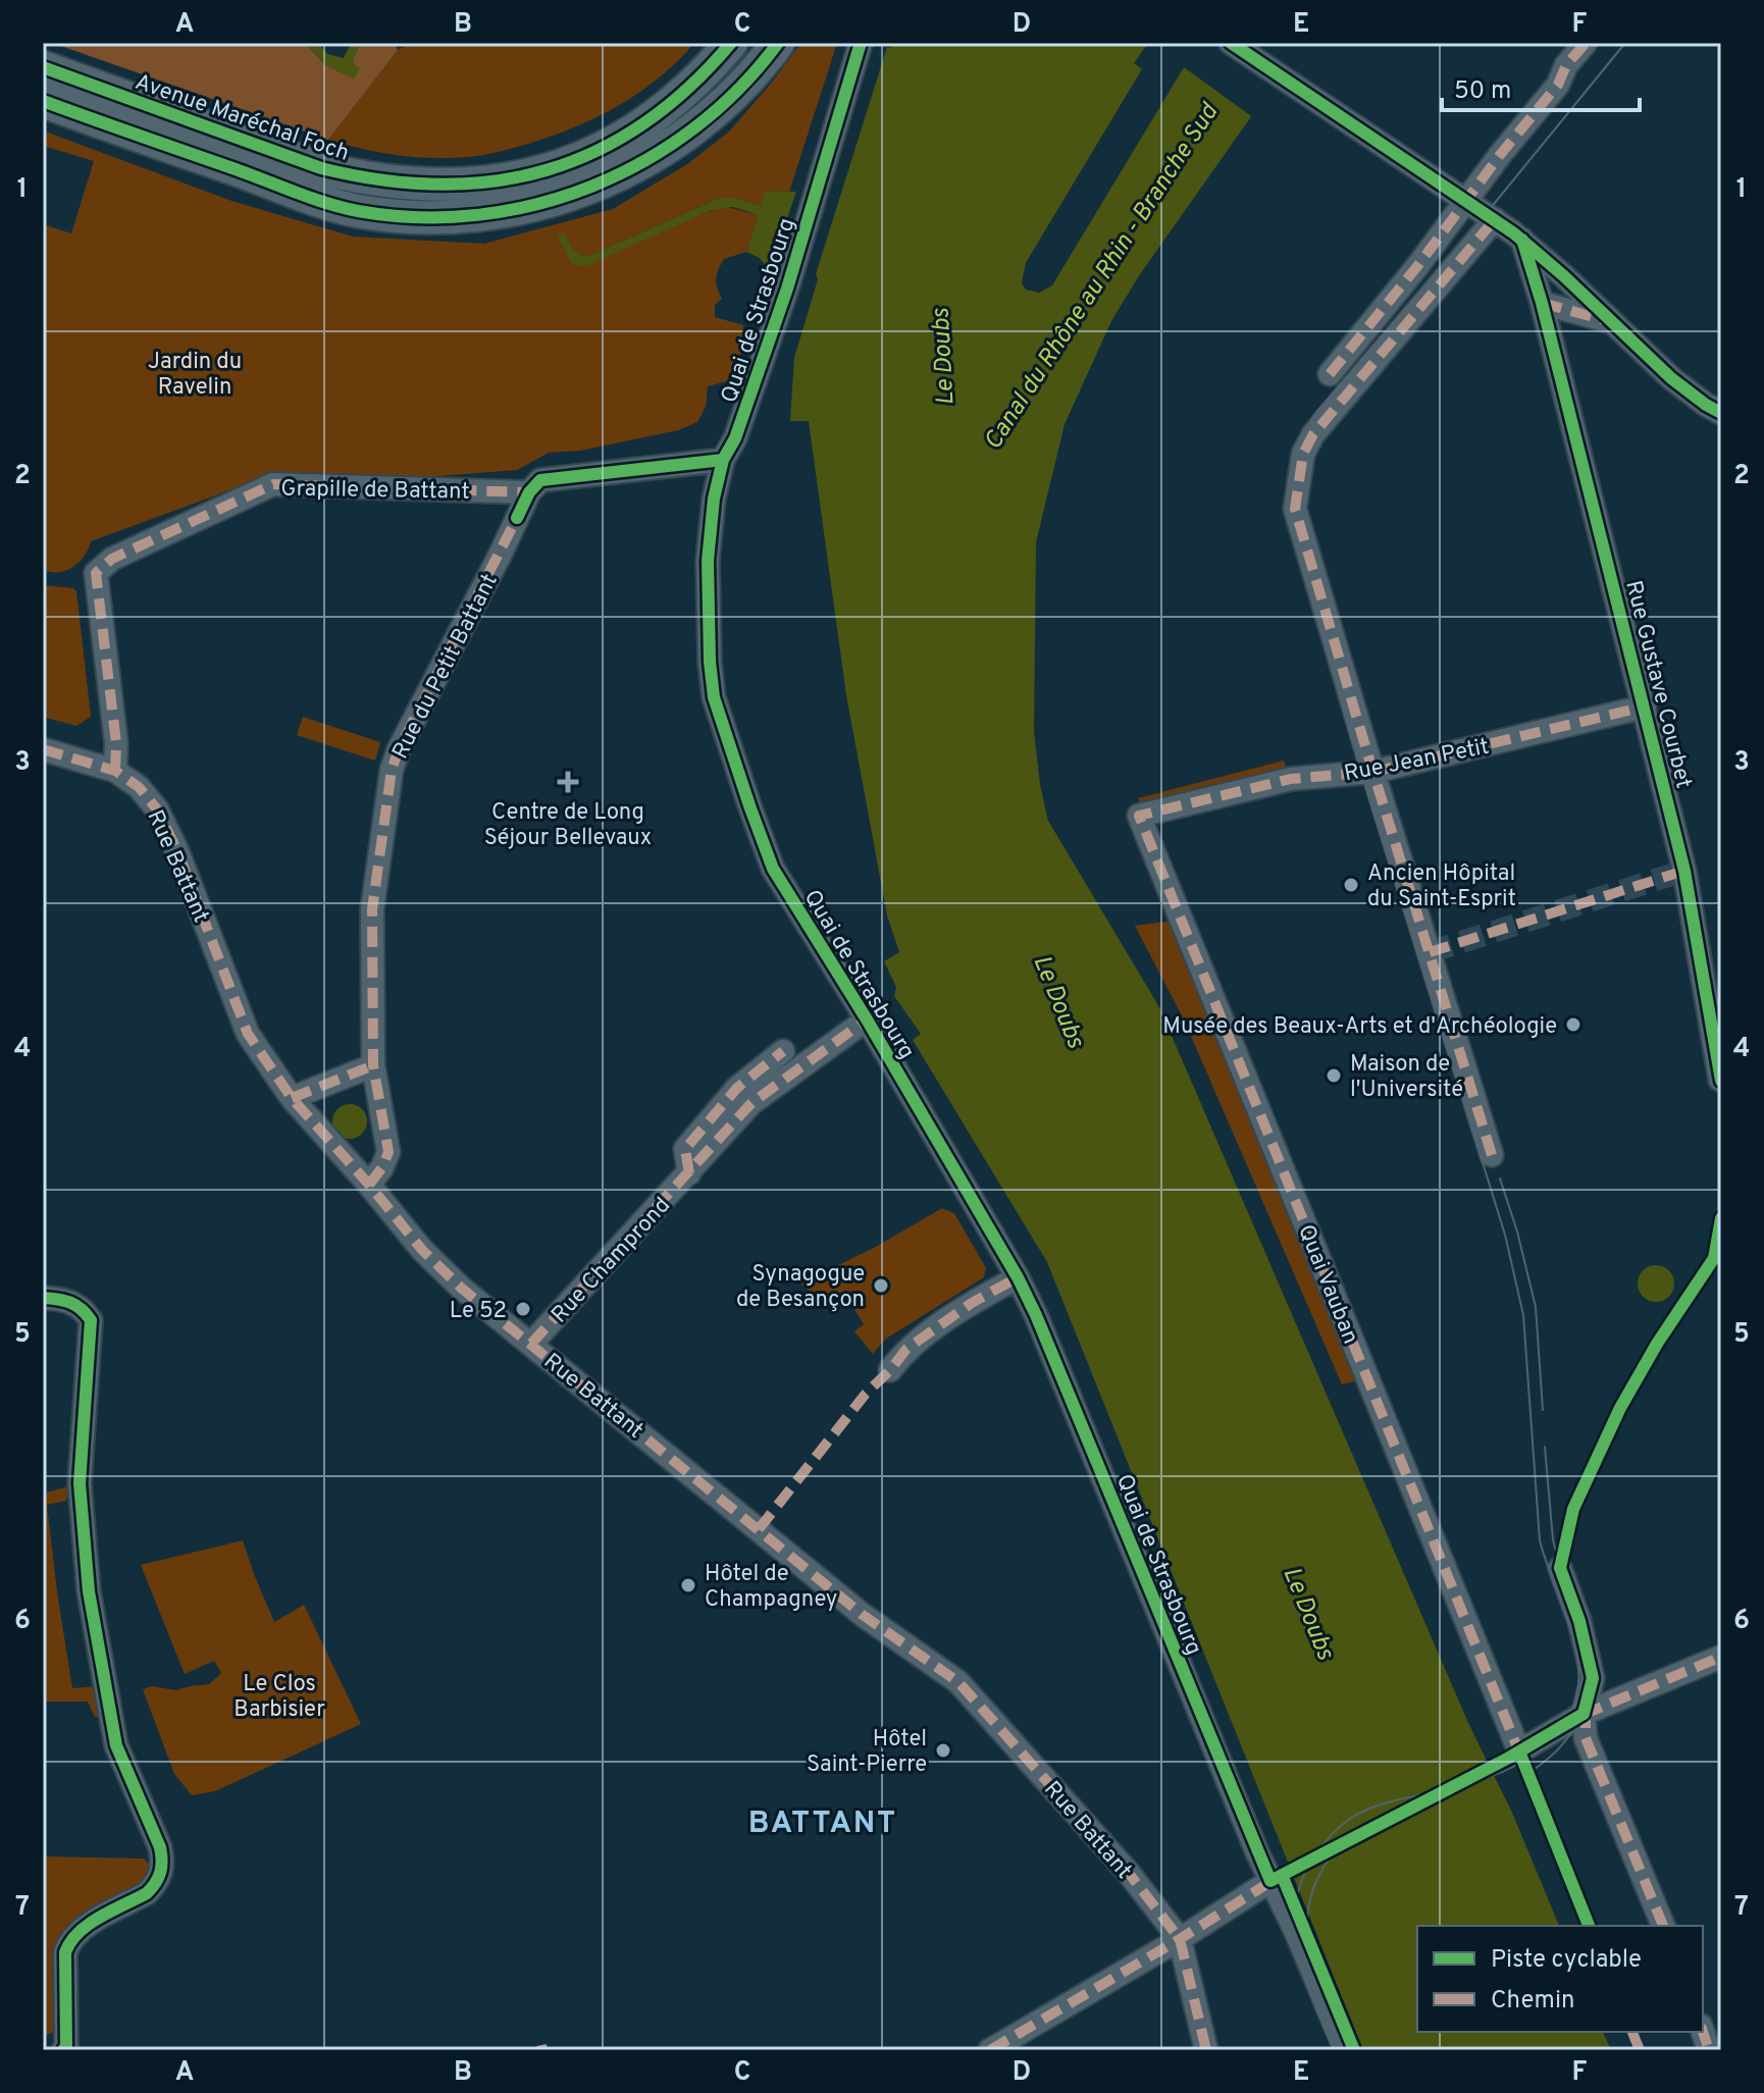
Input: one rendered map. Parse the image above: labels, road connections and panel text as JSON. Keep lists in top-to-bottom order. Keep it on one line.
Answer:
{"streets":{"main road":["Avenue Maréchal Foch"],"street":["Quai de Strasbourg","Grapille de Battant","Rue du Petit Battant","Rue Gustave Courbet","Rue Jean Petit","Rue Battant","Rue Champrond","Quai Vauban"]},"crossings":[["Quai de Strasbourg","Rue Champrond"],["Grapille de Battant","Rue du Petit Battant"],["Grapille de Battant","Rue Battant"],["Rue du Petit Battant","Rue Battant"],["Rue Gustave Courbet","Rue Jean Petit"],["Rue Jean Petit","Quai Vauban"],["Rue Battant","Rue Champrond"]],"districts":["BATTANT"],"water":["Canal du Rhône au Rhin - Branche Sud","Le Doubs"],"parks":["Jardin du Ravelin","Le Clos Barbisier"],"places":{"health":["Centre de Long Séjour Bellevaux"],"other":["Ancien Hôpital du Saint-Esprit","Musée des Beaux-Arts et d'Archéologie","Maison de l'Université","Synagogue de Besançon","Le 52","Hôtel de Champagney","Hôtel Saint-Pierre"]},"legend":["Piste cyclable","Chemin"],"scale_bar":"50 m","grid":{"columns":["A","B","C","D","E","F"],"rows":["1","2","3","4","5","6","7"]}}
